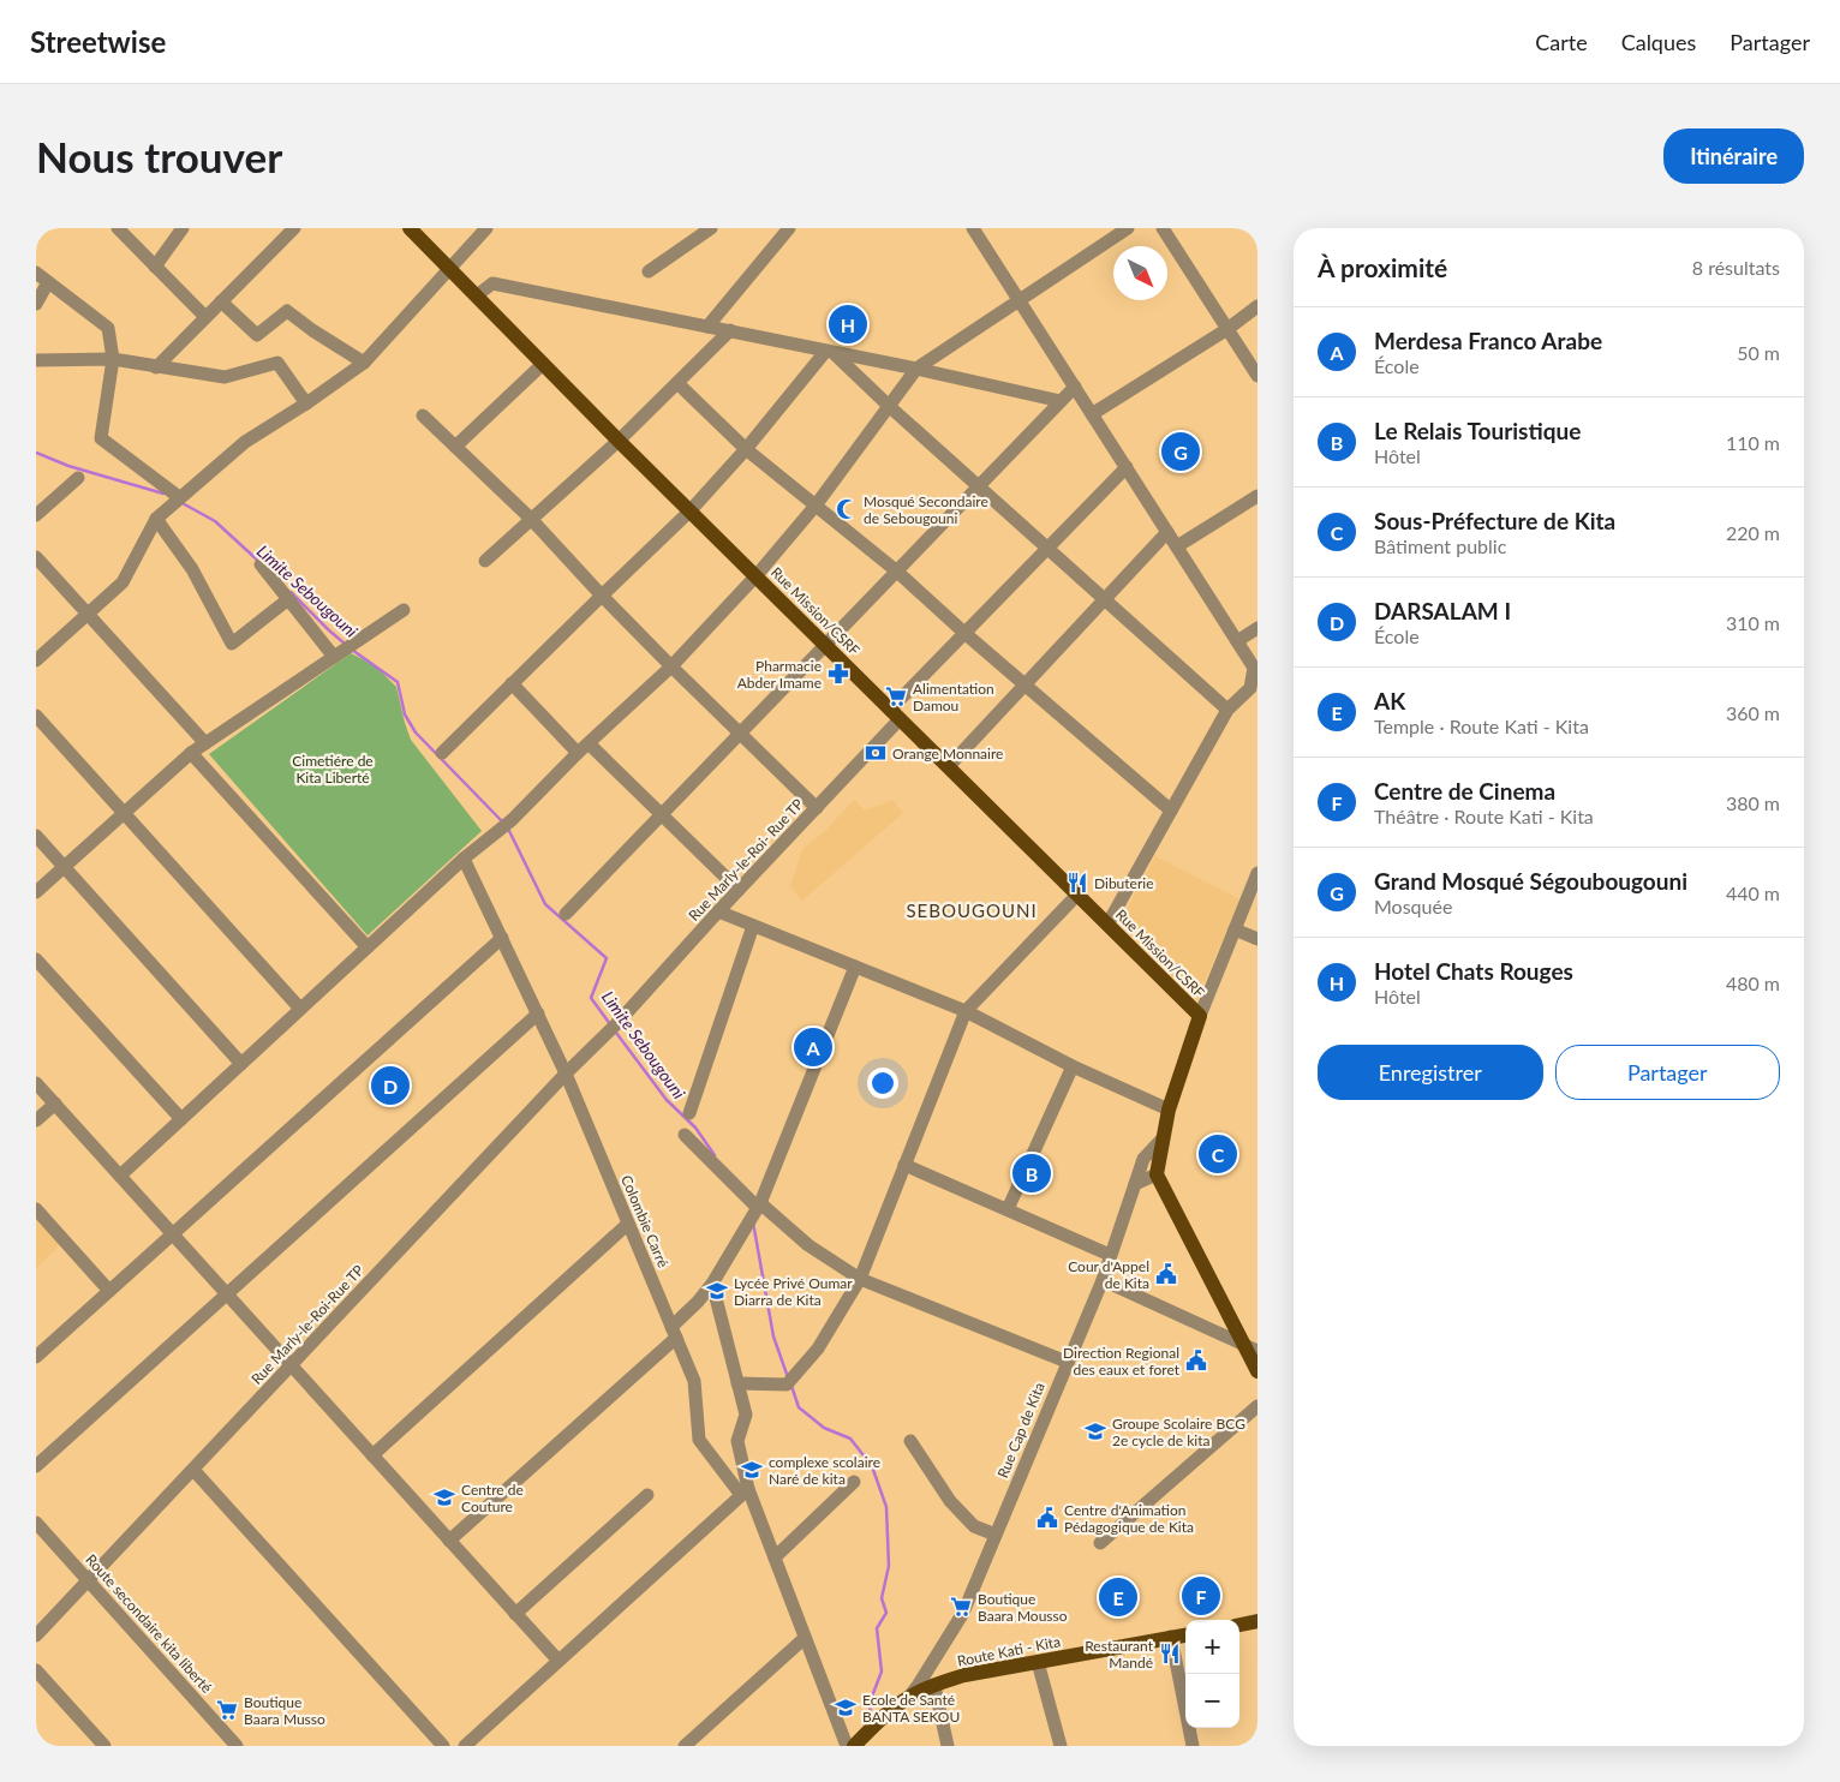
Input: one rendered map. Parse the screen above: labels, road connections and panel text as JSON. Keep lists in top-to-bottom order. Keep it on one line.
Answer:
{"streets":{"main road":["Rue Mission/CSRF","Route Kati - Kita"],"street":["Rue Marly-le-Roi- Rue TP","Colombie Carré","Rue Marly-le-Roi-Rue TP","Rue Cap de Kita","Route secondaire kita liberté"]},"crossings":[["Rue Mission/CSRF","Rue Marly-le-Roi- Rue TP"],["Rue Marly-le-Roi- Rue TP","Rue Marly-le-Roi-Rue TP"],["Colombie Carré","Rue Marly-le-Roi-Rue TP"],["Rue Marly-le-Roi-Rue TP","Route secondaire kita liberté"],["Rue Cap de Kita","Route Kati - Kita"]],"districts":["SEBOUGOUNI"],"water":["Limite Sebougouni"],"parks":["Cimetiére de Kita Liberté"],"places":{"mosque":["Mosqué Secondaire de Sebougouni"],"pharmacy":["Pharmacie Abder Imame"],"supermarket":["Alimentation Damou","Boutique Baara Mousso","Boutique Baara Musso"],"bank":["Orange Monnaire"],"restaurant":["Dibuterie","Restaurant Mandé"],"public building":["Cour d'Appel de Kita","Direction Regional des eaux et foret","Centre d'Animation Pédagogique de Kita"],"school or university":["Lycée Privé Oumar Diarra de Kita","Groupe Scolaire BCG 2e cycle de kita","complexe scolaire Naré de kita","Centre de Couture","Ecole de Santé BANTA SEKOU"]},"north":"bottom right","page":{"header":"Streetwise","nav":["Carte","Calques","Partager"],"buttons":["Itinéraire",["Enregistrer","Partager"]],"title":"Nous trouver","heading":["À proximité","8 résultats"],"pins":["H","G","A","D","C","B","F","E"],"list":[{"mark":"A","name":"Merdesa Franco Arabe","note":"École","value":"50 m"},{"mark":"B","name":"Le Relais Touristique","note":"Hôtel","value":"110 m"},{"mark":"C","name":"Sous-Préfecture de Kita","note":"Bâtiment public","value":"220 m"},{"mark":"D","name":"DARSALAM I","note":"École","value":"310 m"},{"mark":"E","name":"AK","note":"Temple · Route Kati - Kita","value":"360 m"},{"mark":"F","name":"Centre de Cinema","note":"Théâtre · Route Kati - Kita","value":"380 m"},{"mark":"G","name":"Grand Mosqué Ségoubougouni","note":"Mosquée","value":"440 m"},{"mark":"H","name":"Hotel Chats Rouges","note":"Hôtel","value":"480 m"}],"map_buttons":["+","−"]}}
